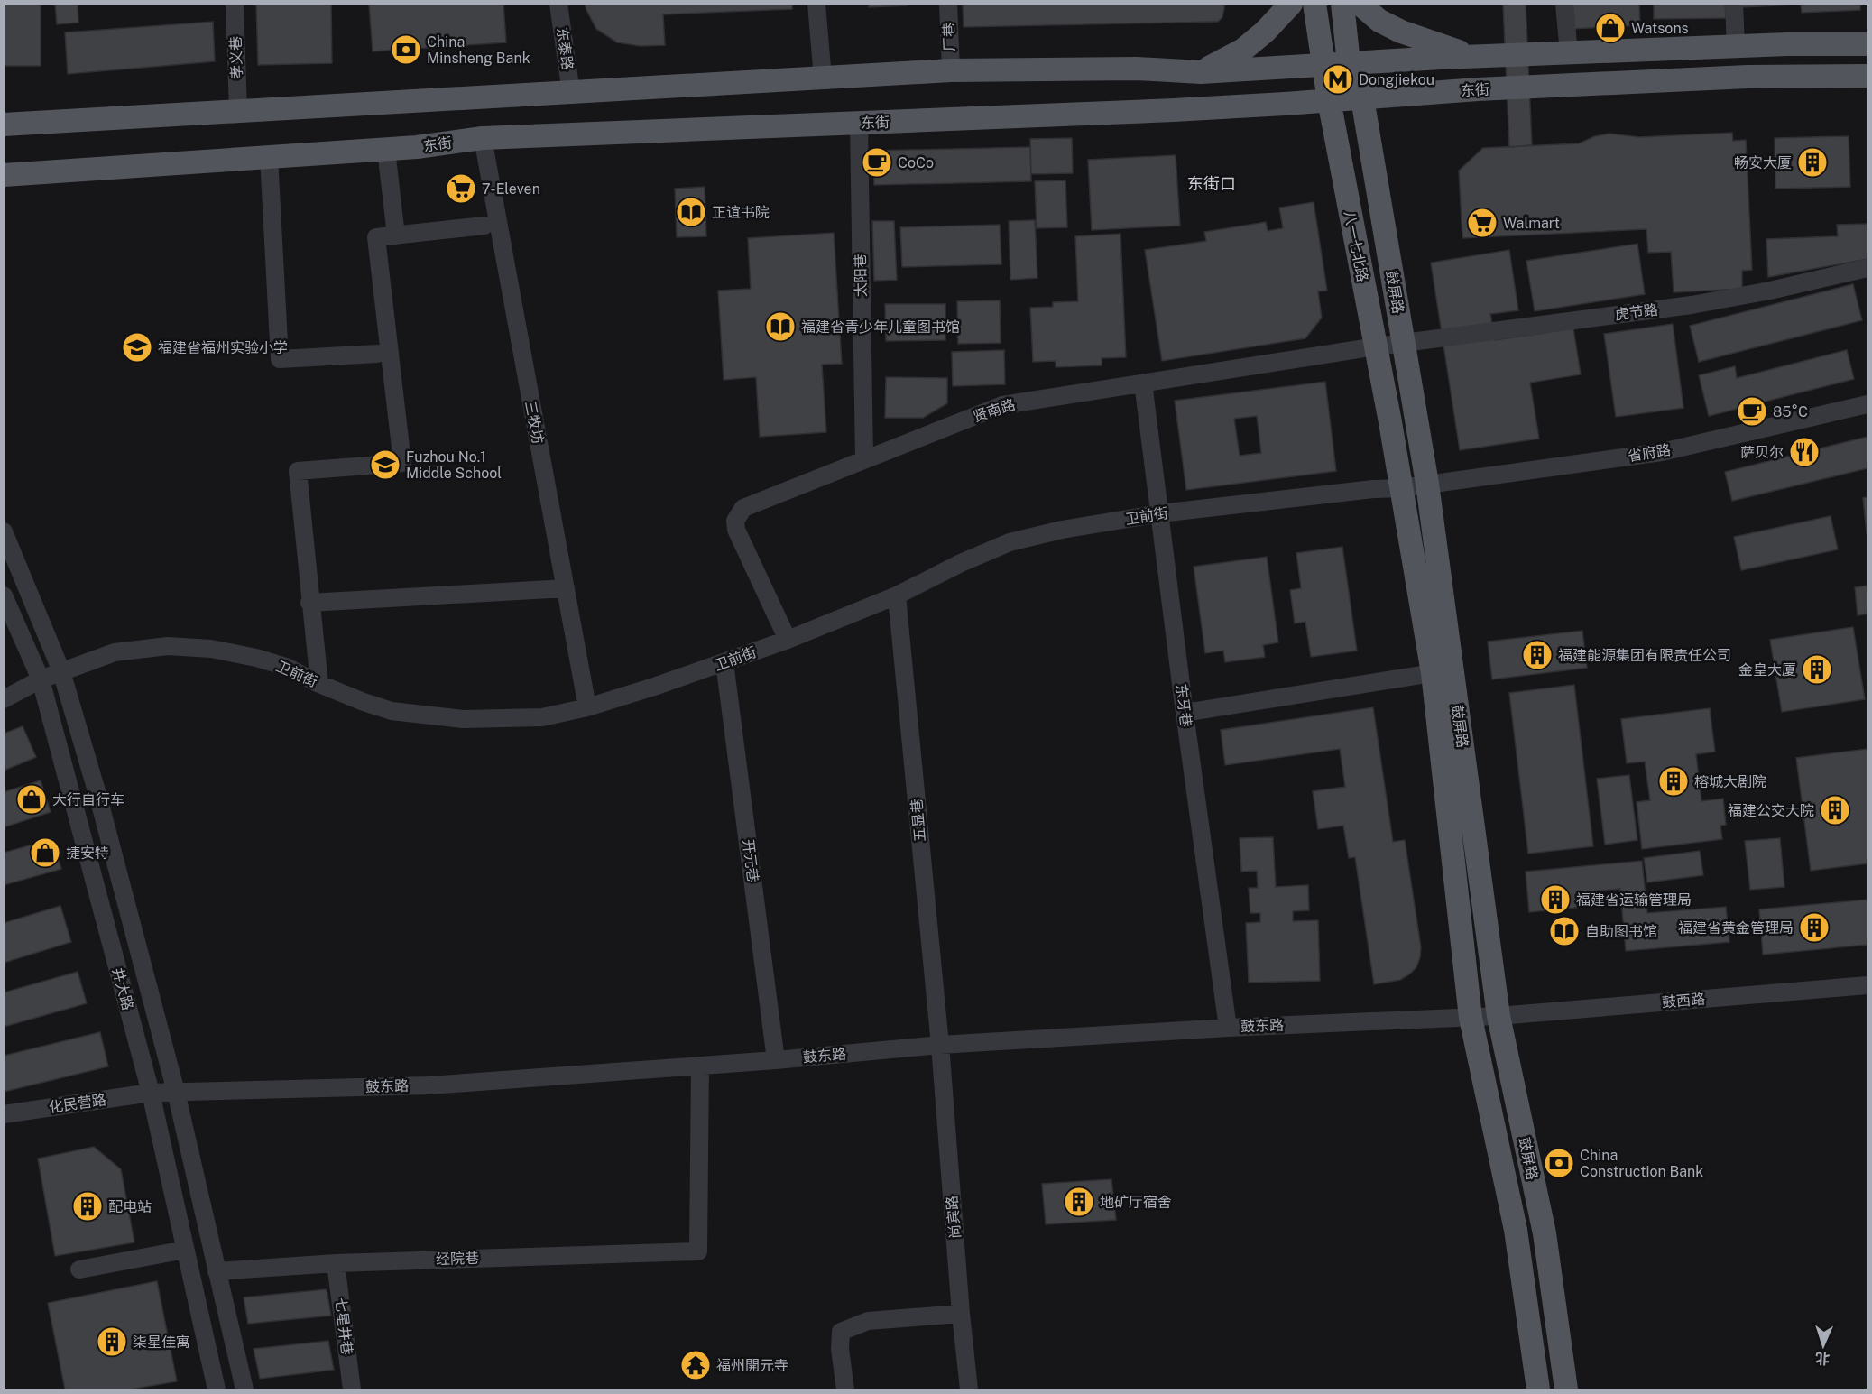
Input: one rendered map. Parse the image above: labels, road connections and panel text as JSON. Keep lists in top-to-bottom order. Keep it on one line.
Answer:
{"streets":{"main road":["东街","八一七北路","鼓屏路"],"street":["厂巷","东泰路","孝义巷","太阳巷","虎节路","贤南路","三牧坊","省府路","卫前街","东牙巷","五显巷","开元巷","井大路","鼓西路","鼓东路","化民营路","尚宾路","经院巷","七星井巷"]},"crossings":[["东街","八一七北路"],["东街","太阳巷"],["东街","鼓屏路"],["东街","三牧坊"],["八一七北路","鼓屏路"],["八一七北路","贤南路"],["八一七北路","卫前街"],["太阳巷","贤南路"],["鼓屏路","虎节路"],["鼓屏路","贤南路"],["鼓屏路","省府路"],["鼓屏路","卫前街"],["鼓屏路","鼓西路"],["鼓屏路","鼓东路"],["虎节路","贤南路"],["贤南路","卫前街"],["贤南路","东牙巷"],["三牧坊","卫前街"],["省府路","卫前街"],["卫前街","东牙巷"],["卫前街","五显巷"],["卫前街","开元巷"],["卫前街","井大路"],["东牙巷","鼓东路"],["五显巷","鼓东路"],["五显巷","尚宾路"],["开元巷","鼓东路"],["井大路","鼓东路"],["井大路","化民营路"],["鼓西路","鼓东路"],["鼓东路","化民营路"],["鼓东路","尚宾路"],["鼓东路","经院巷"],["经院巷","七星井巷"]],"districts":["东街口"],"places":{"shop":["Watsons","大行自行车","捷安特"],"bank":["China Minsheng Bank","China Construction Bank"],"metro station":["Dongjiekou"],"cafe":["CoCo","85°C"],"building":["畅安大厦","福建能源集团有限责任公司","金皇大厦","榕城大剧院","福建公交大院","福建省运输管理局","福建省黄金管理局","地矿厅宿舍","配电站","柒星佳寓"],"supermarket":["7-Eleven","Walmart"],"library":["正谊书院","福建省青少年儿童图书馆","自助图书馆"],"school or university":["福建省福州实验小学","Fuzhou No.1 Middle School"],"restaurant":["萨贝尔"],"temple":["福州開元寺"]},"north":"bottom"}
